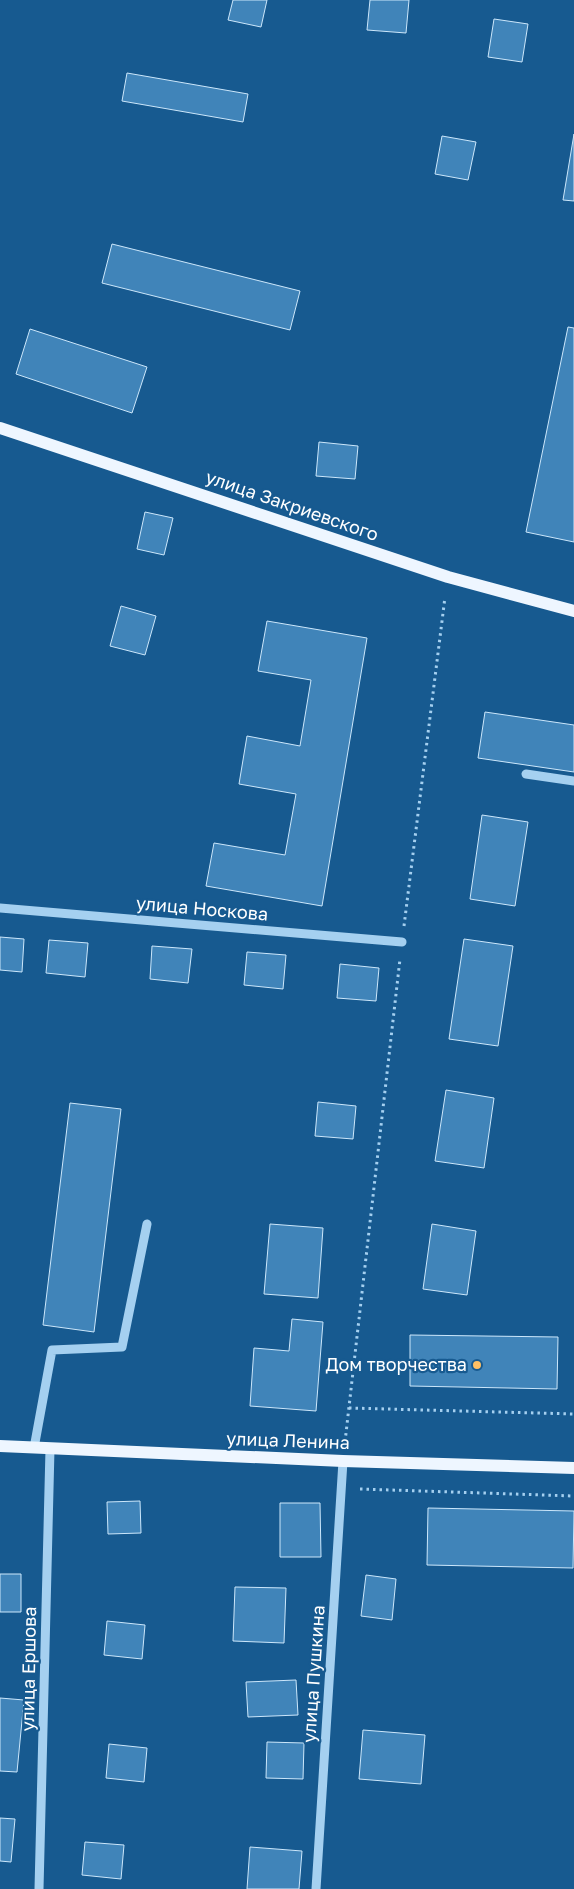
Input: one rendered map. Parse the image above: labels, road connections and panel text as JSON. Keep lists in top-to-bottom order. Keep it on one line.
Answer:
{"streets":{"main road":["улица Закриевского","улица Ленина"],"street":["улица Носкова","улица Ершова","улица Пушкина"]},"crossings":[["улица Ленина","улица Ершова"],["улица Ленина","улица Пушкина"]],"places":["Дом творчества"]}
